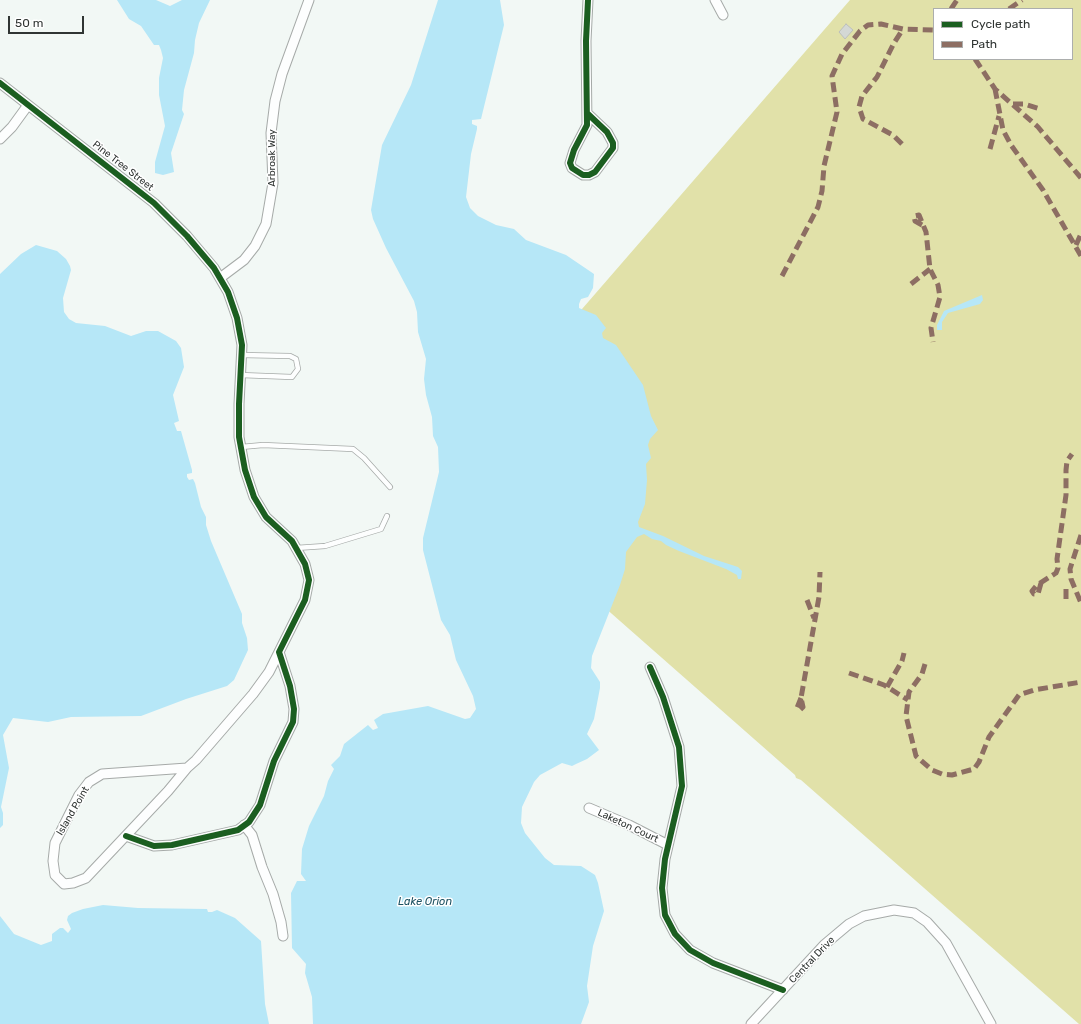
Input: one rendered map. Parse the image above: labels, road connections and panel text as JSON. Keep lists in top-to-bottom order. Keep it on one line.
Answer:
{"streets":{"street":["Arbroak Way","Pine Tree Street","Island Point","Laketon Court","Central Drive"]},"crossings":[["Arbroak Way","Pine Tree Street"],["Pine Tree Street","Island Point"]],"water":["Lake Orion"],"legend":["Cycle path","Path"],"scale_bar":"50 m"}
